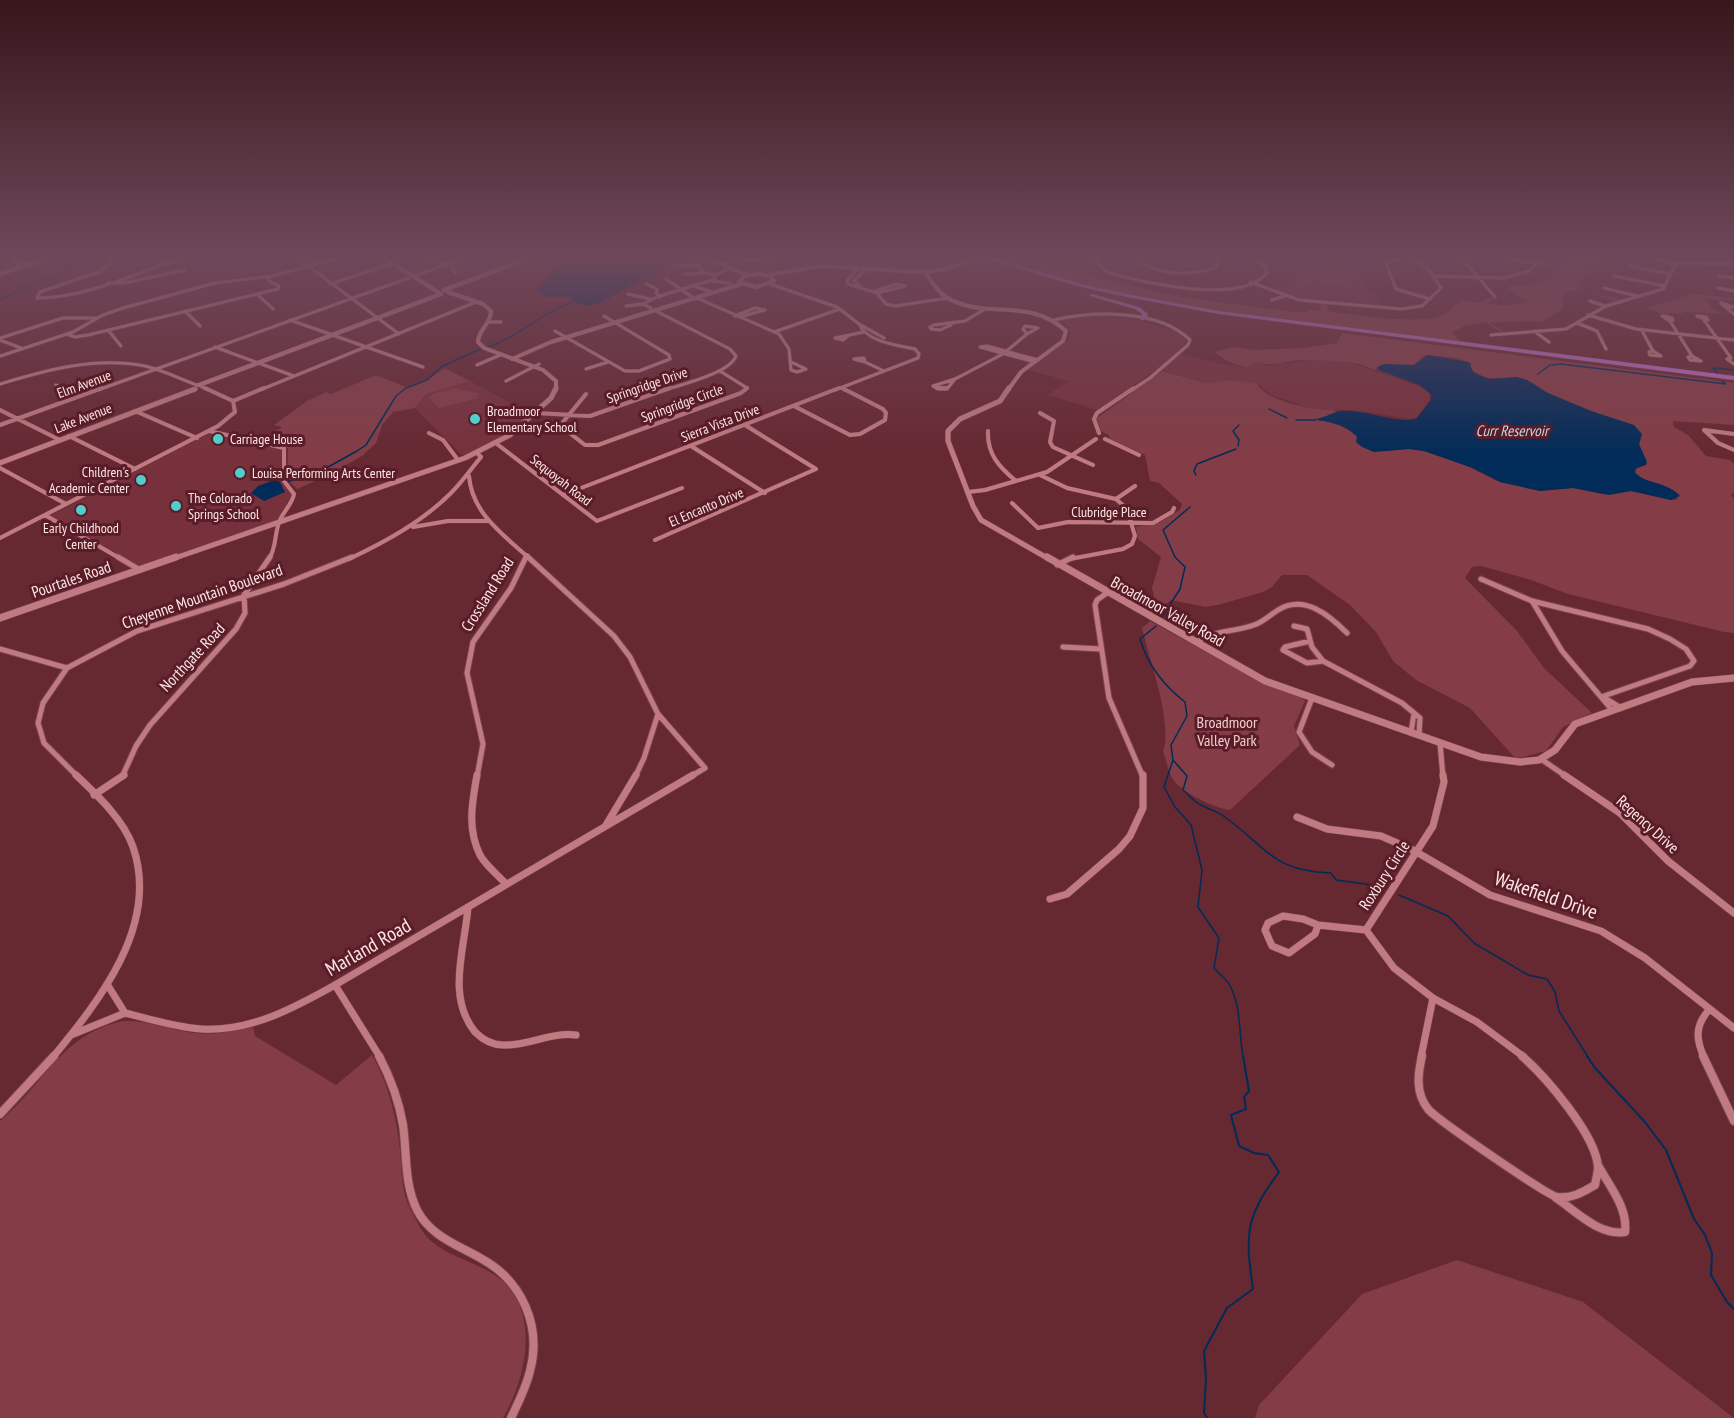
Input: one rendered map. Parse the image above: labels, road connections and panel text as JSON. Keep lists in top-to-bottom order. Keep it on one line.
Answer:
{"streets":{"main road":["Lake Avenue"],"street":["Elm Avenue","Springridge Drive","Springridge Circle","Sierra Vista Drive","Sequoyah Road","El Encanto Drive","Clubridge Place","Pourtales Road","Crossland Road","Cheyenne Mountain Boulevard","Broadmoor Valley Road","Northgate Road","Regency Drive","Roxbury Circle","Wakefield Drive","Marland Road"]},"crossings":[["Springridge Drive","Springridge Circle"],["Springridge Drive","Pourtales Road"],["Sierra Vista Drive","Sequoyah Road"],["Sierra Vista Drive","El Encanto Drive"],["Sequoyah Road","Pourtales Road"],["Pourtales Road","Cheyenne Mountain Boulevard"],["Pourtales Road","Northgate Road"],["Crossland Road","Marland Road"],["Cheyenne Mountain Boulevard","Northgate Road"],["Cheyenne Mountain Boulevard","Marland Road"],["Broadmoor Valley Road","Regency Drive"],["Broadmoor Valley Road","Roxbury Circle"],["Roxbury Circle","Wakefield Drive"]],"water":["Curr Reservoir"],"parks":["Broadmoor Valley Park"],"places":["Broadmoor Elementary School","Carriage House","Louisa Performing Arts Center","Children's Academic Center","The Colorado Springs School","Early Childhood Center"]}
